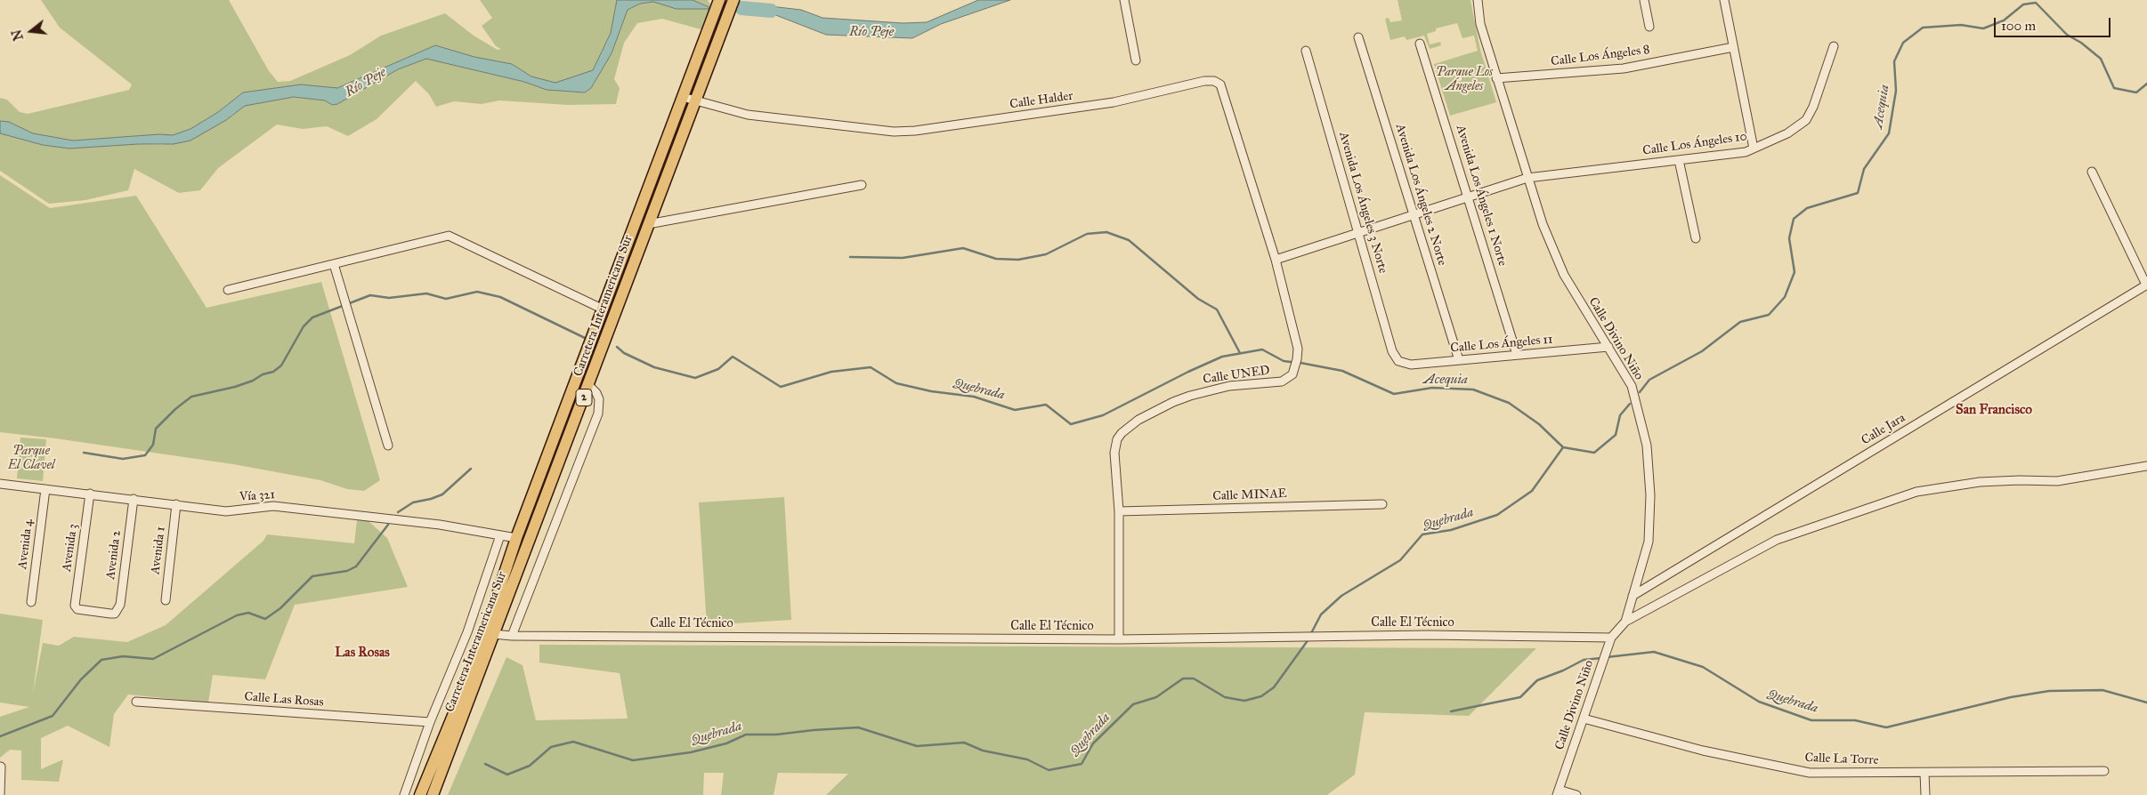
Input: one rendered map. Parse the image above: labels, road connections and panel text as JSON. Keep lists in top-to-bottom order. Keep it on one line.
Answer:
{"streets":{"highway":["Carretera Interamericana Sur","2"],"street":["Calle Los Ángeles 8","Calle Halder","Calle Los Ángeles 10","Avenida Los Ángeles 2 Norte","Avenida Los Ángeles 1 Norte","Avenida Los Ángeles 3 Norte","Calle Divino Niño","Calle Los Ángeles 11","Calle UNED","Calle Jara","Calle MINAE","Vía 321","Avenida 4","Avenida 3","Avenida 1","Avenida 2","Calle El Técnico","Calle Las Rosas","Calle La Torre"]},"crossings":[["Calle Los Ángeles 8","Calle Divino Niño"],["Calle Halder","Calle Los Ángeles 10"],["Calle Halder","Carretera Interamericana Sur"],["Calle Halder","Calle UNED"],["Calle Los Ángeles 10","Avenida Los Ángeles 2 Norte"],["Calle Los Ángeles 10","Avenida Los Ángeles 1 Norte"],["Calle Los Ángeles 10","Avenida Los Ángeles 3 Norte"],["Calle Los Ángeles 10","Calle Divino Niño"],["Calle Los Ángeles 10","Calle UNED"],["Avenida Los Ángeles 2 Norte","Calle Los Ángeles 11"],["Avenida Los Ángeles 1 Norte","Calle Los Ángeles 11"],["Avenida Los Ángeles 3 Norte","Calle Los Ángeles 11"],["Carretera Interamericana Sur","Vía 321"],["Carretera Interamericana Sur","Calle El Técnico"],["Calle Divino Niño","Calle Los Ángeles 11"],["Calle Divino Niño","Calle Jara"],["Calle Divino Niño","Calle El Técnico"],["Calle Divino Niño","Calle La Torre"],["Calle UNED","Calle MINAE"],["Calle UNED","Calle El Técnico"],["Vía 321","Avenida 4"],["Vía 321","Avenida 3"],["Vía 321","Avenida 1"],["Vía 321","Avenida 2"],["Avenida 3","Avenida 2"]],"districts":["San Francisco","Las Rosas"],"water":["Río Peje","Acequia","Quebrada"],"parks":["Parque Los Ángeles","Parque El Clavel"],"scale_bar":"100 m","north":"left"}
